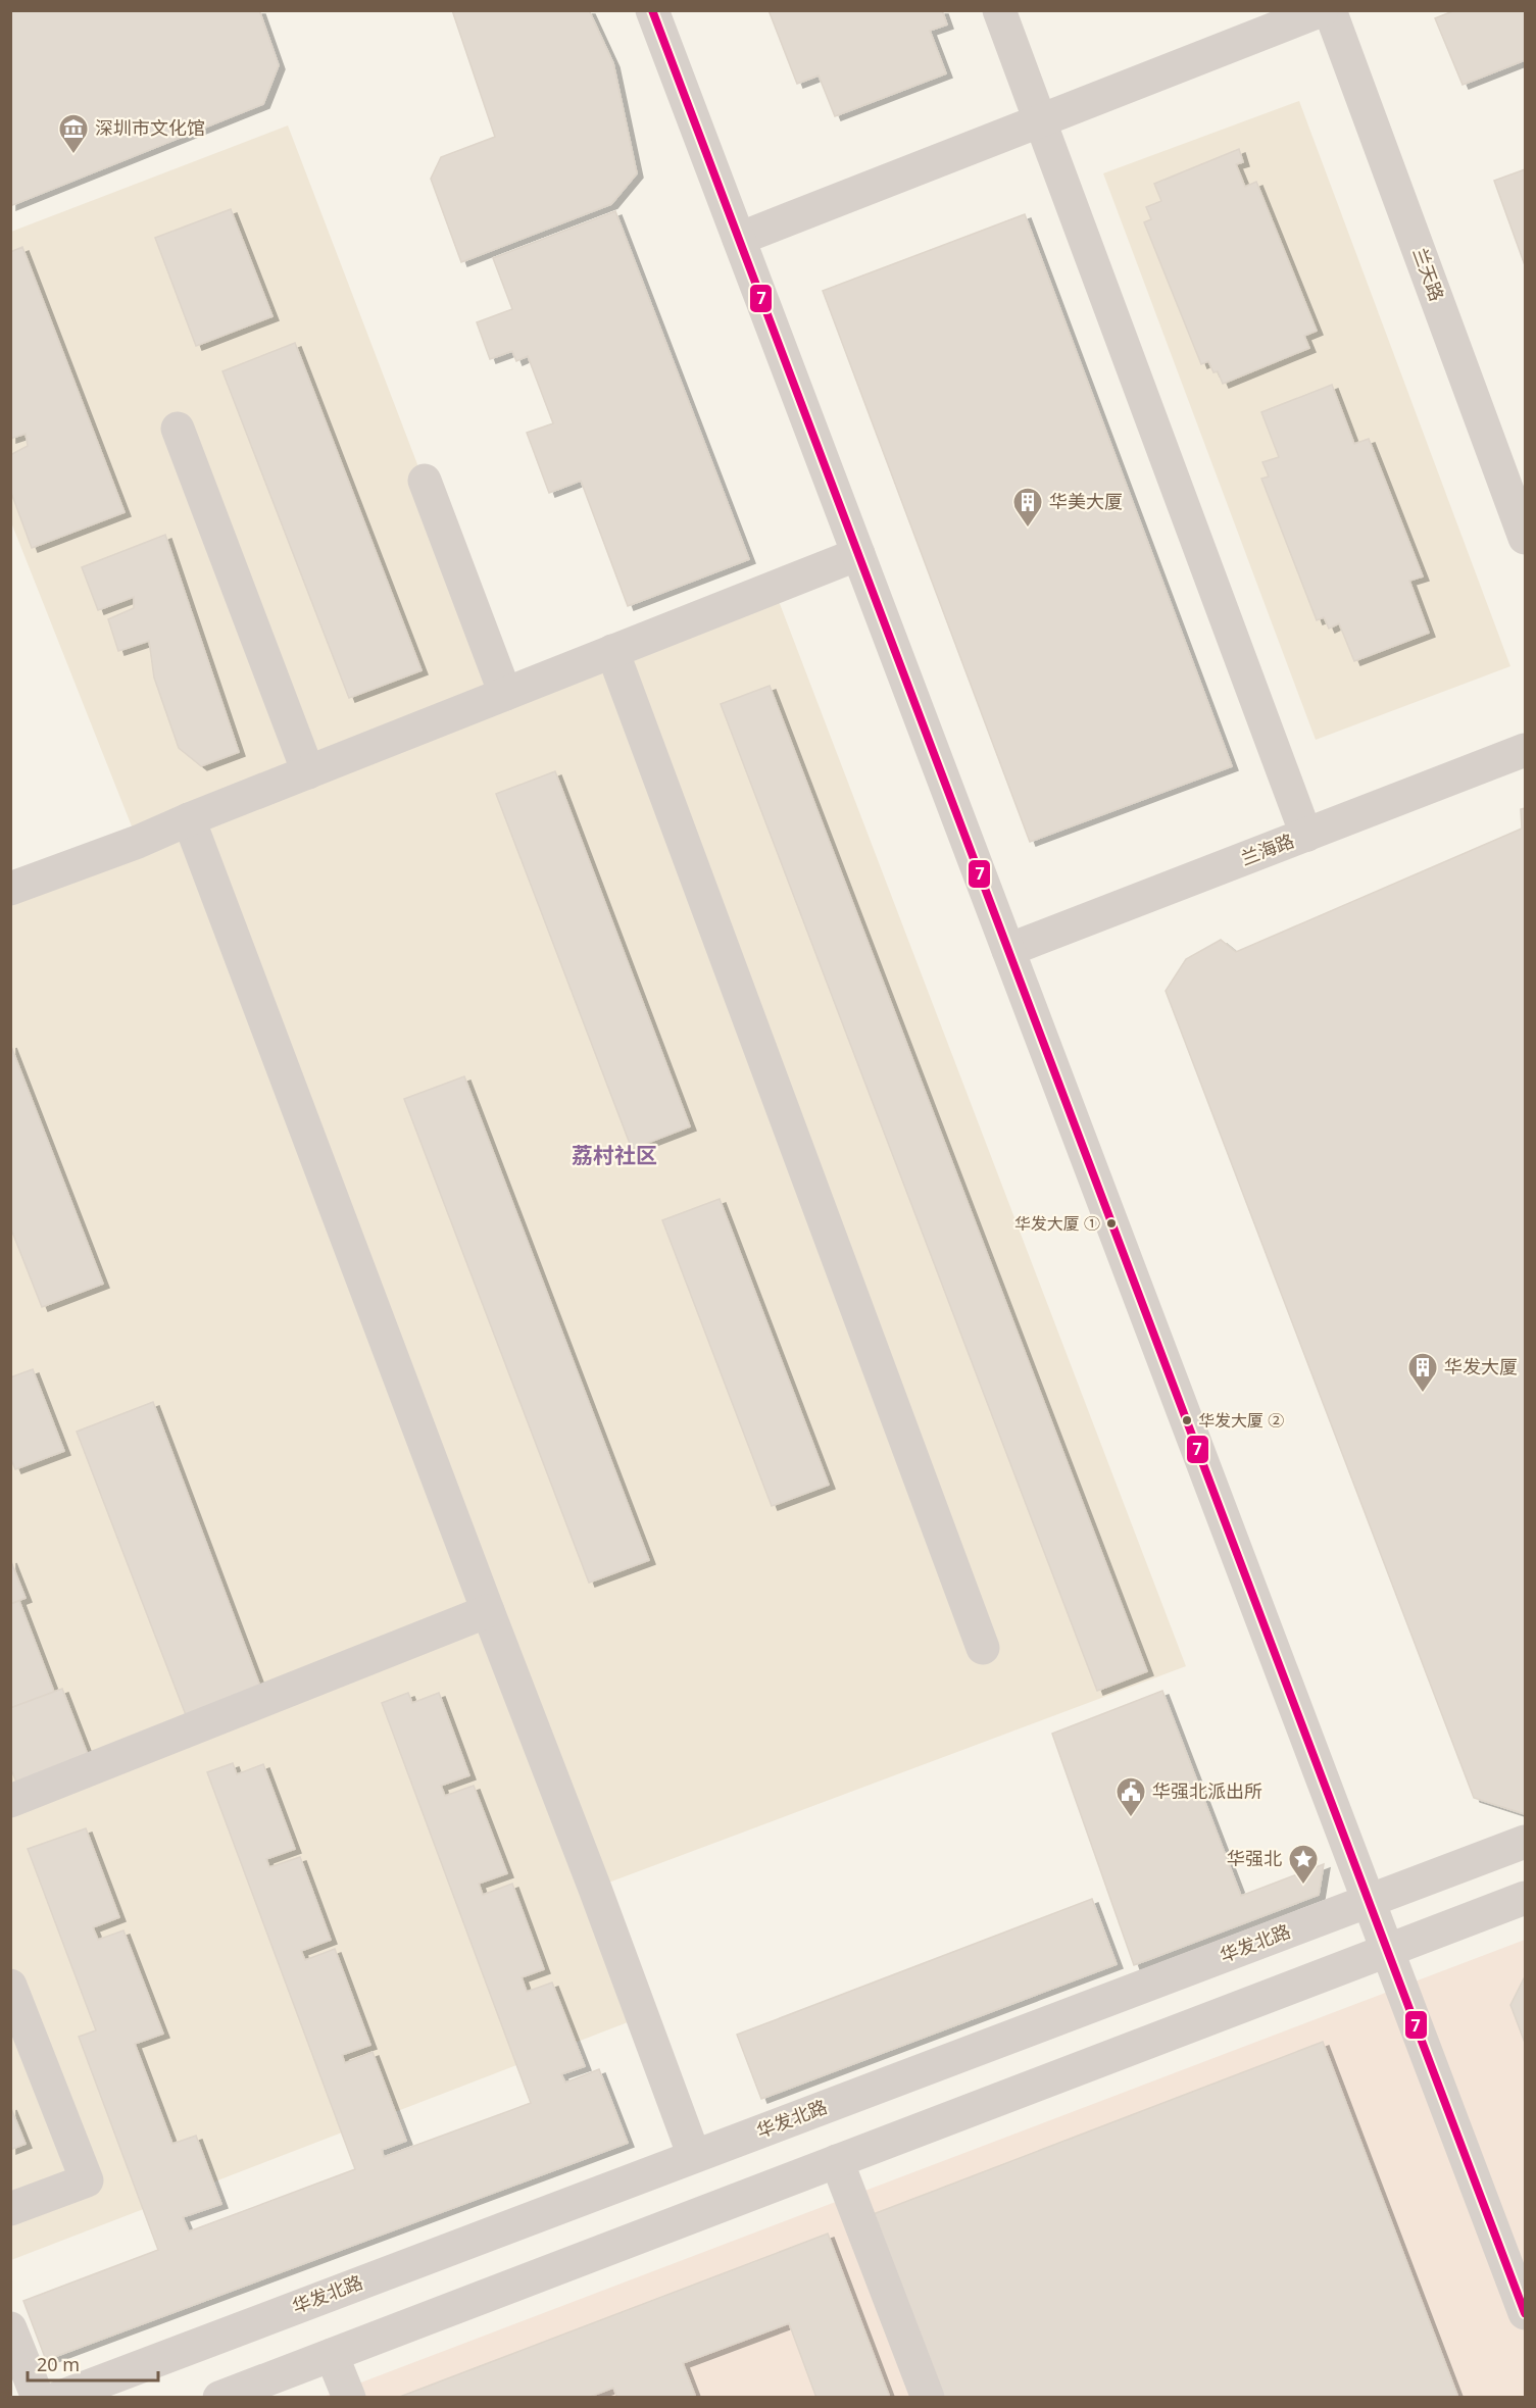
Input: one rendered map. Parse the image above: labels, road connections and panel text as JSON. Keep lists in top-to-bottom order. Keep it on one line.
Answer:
{"streets":{"street":["兰天路","兰海路","华发北路"]},"districts":["荔村社区"],"places":{"museum":["深圳市文化馆"],"building":["华美大厦","华发大厦"],"other":["华发大厦 ①","华发大厦 ②"],"public building":["华强北派出所"],"place":["华强北"]},"lines":["transit line 7"],"scale_bar":"20 m"}
